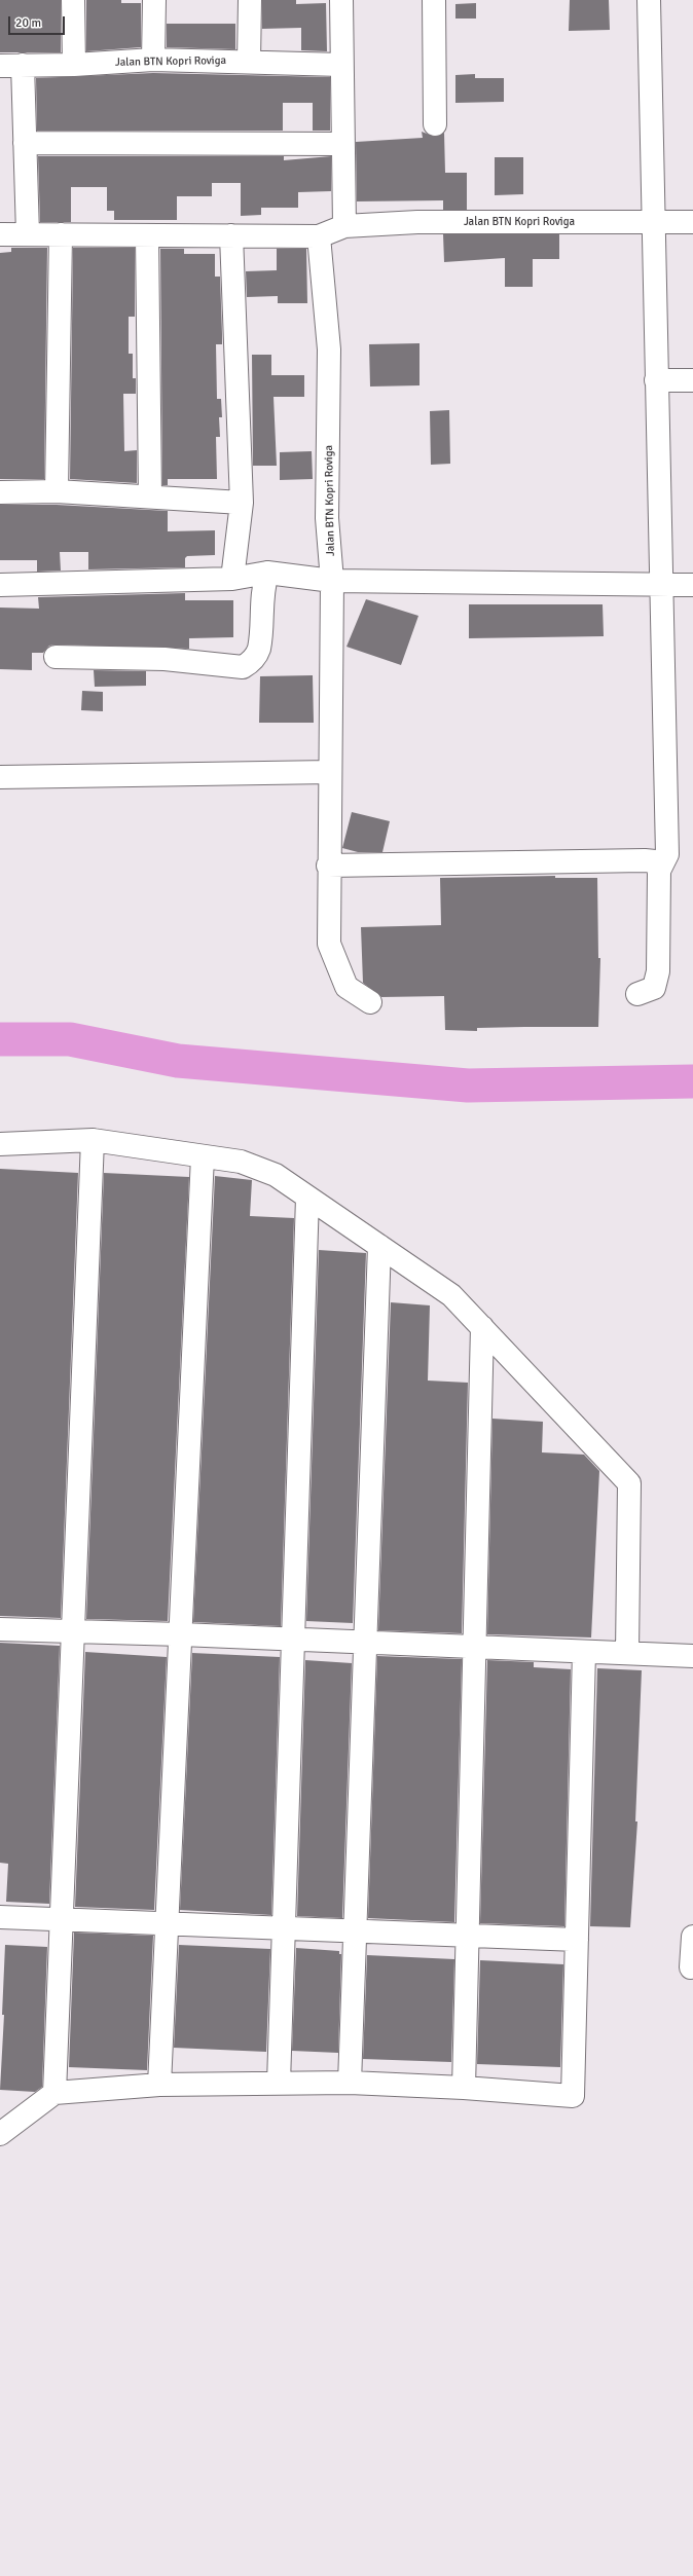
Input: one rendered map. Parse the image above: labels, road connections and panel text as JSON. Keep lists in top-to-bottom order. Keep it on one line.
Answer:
{"streets":{"street":["Jalan BTN Kopri Roviga"]},"scale_bar":"20 m"}
